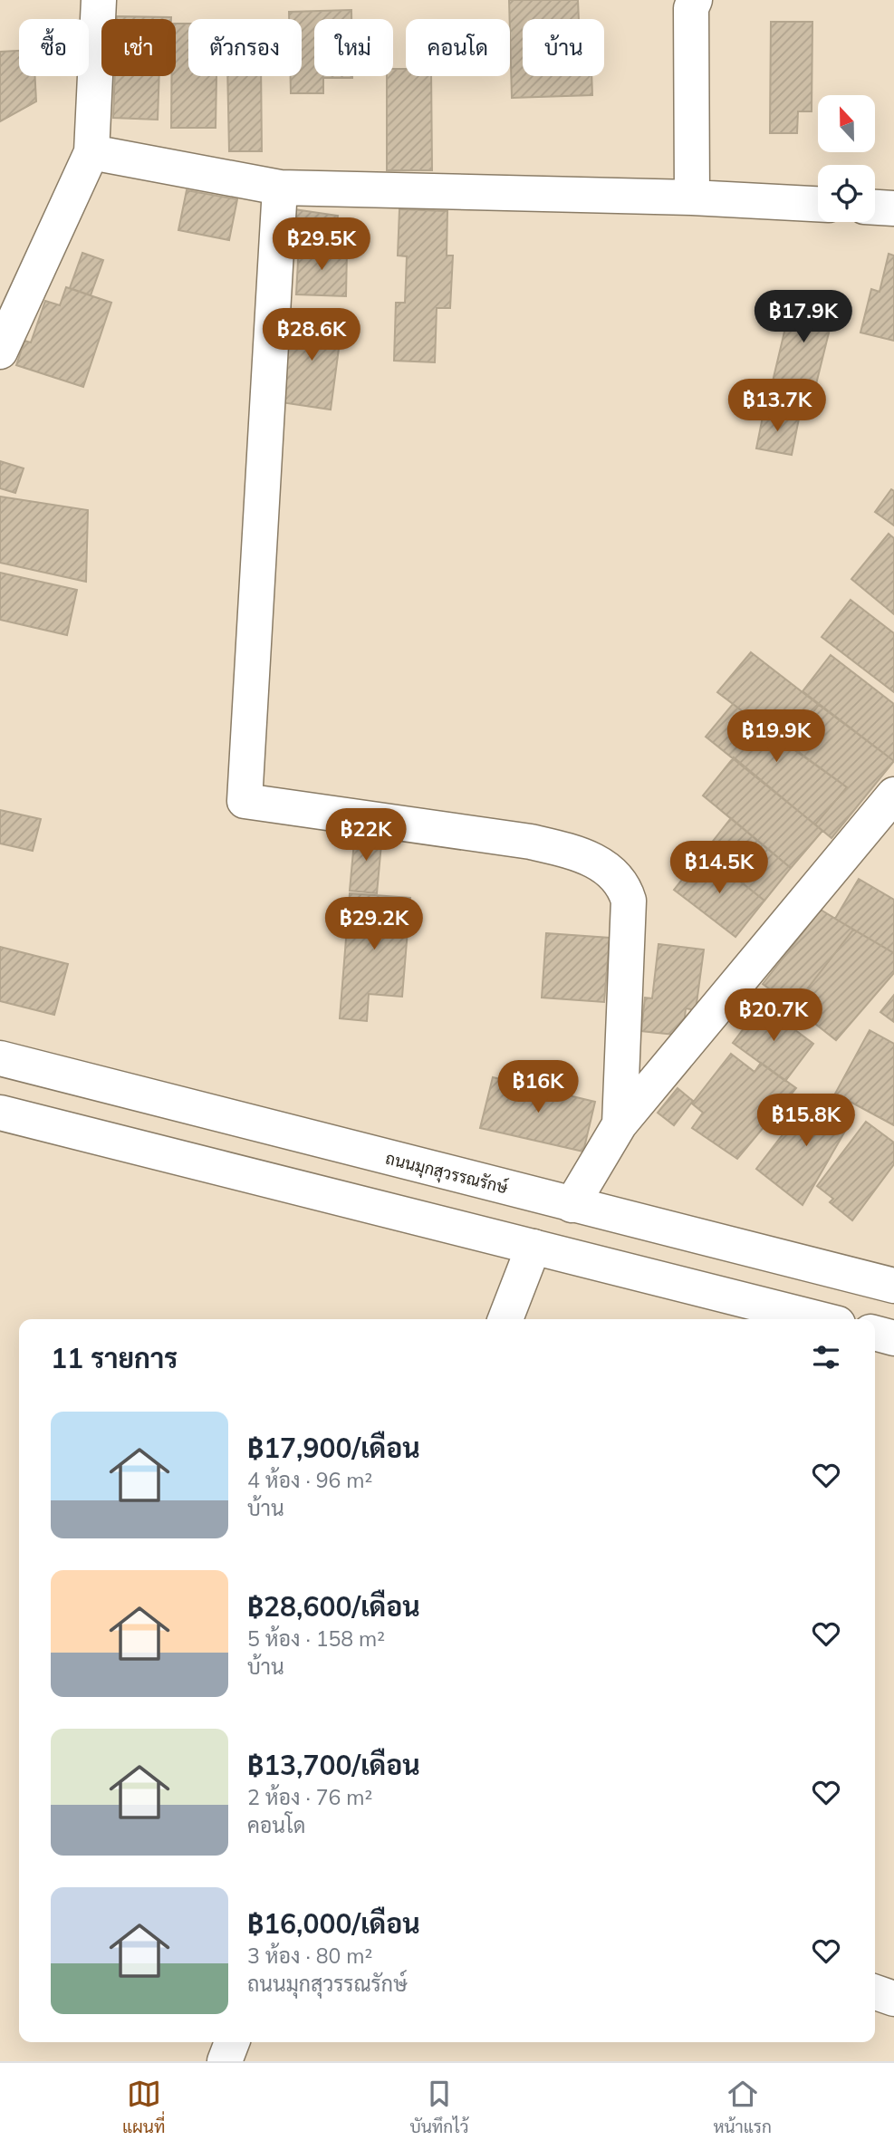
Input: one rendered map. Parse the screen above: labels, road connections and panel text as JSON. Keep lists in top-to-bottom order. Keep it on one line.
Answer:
{"streets":{"street":["ถนนมุกสุวรรณรักษ์"]},"north":"top","page":{"chip":["ซื้อ","เช่า","ตัวกรอง","ใหม่","คอนโด","บ้าน"],"price":["฿29.5K","฿17.9K","฿28.6K","฿13.7K","฿19.9K","฿22K","฿14.5K","฿29.2K","฿20.7K","฿16K","฿15.8K"],"heading":"11 รายการ","list":[{"name":"฿17,900/เดือน","note":"4 ห้อง · 96 m² · บ้าน"},{"name":"฿28,600/เดือน","note":"5 ห้อง · 158 m² · บ้าน"},{"name":"฿13,700/เดือน","note":"2 ห้อง · 76 m² · คอนโด"},{"name":"฿16,000/เดือน","note":"3 ห้อง · 80 m² · ถนนมุกสุวรรณรักษ์"}],"tabs":["แผนที่","บันทึกไว้","หน้าแรก"]}}
